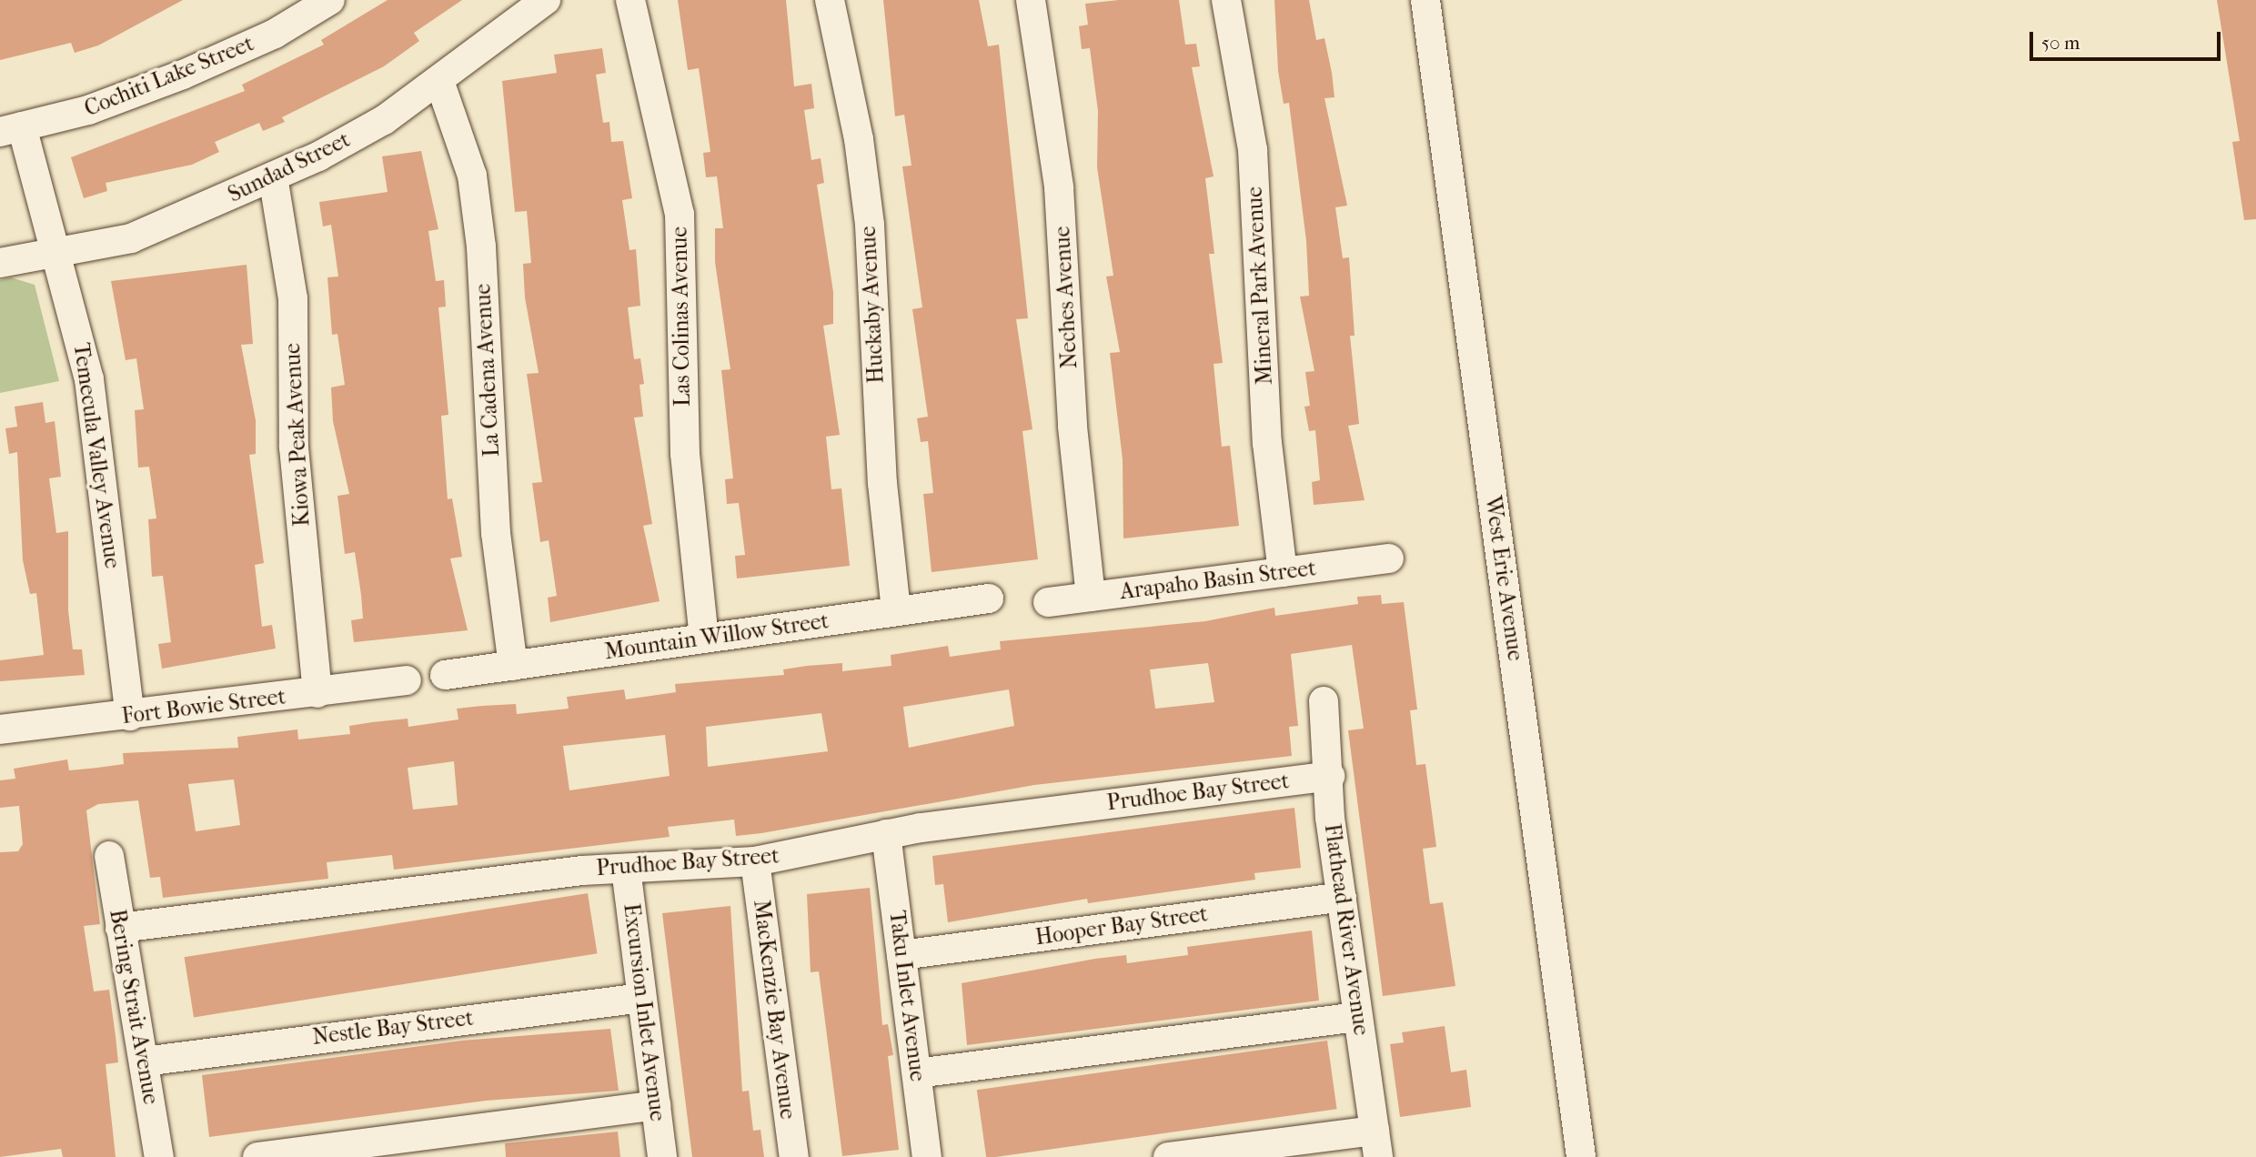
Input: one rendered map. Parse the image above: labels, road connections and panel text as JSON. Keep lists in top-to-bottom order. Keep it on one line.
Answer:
{"streets":{"street":["Cochiti Lake Street","Sundad Street","Mineral Park Avenue","Neches Avenue","Huckaby Avenue","Las Colinas Avenue","La Cadena Avenue","Kiowa Peak Avenue","Temecula Valley Avenue","West Erie Avenue","Arapaho Basin Street","Mountain Willow Street","Fort Bowie Street","Prudhoe Bay Street","Hooper Bay Street","Flathead River Avenue","Taku Inlet Avenue","Bering Strait Avenue","MacKenzie Bay Avenue","Excursion Inlet Avenue","Nestle Bay Street"]},"crossings":[["Cochiti Lake Street","Temecula Valley Avenue"],["Sundad Street","La Cadena Avenue"],["Sundad Street","Kiowa Peak Avenue"],["Sundad Street","Temecula Valley Avenue"],["Mineral Park Avenue","Arapaho Basin Street"],["Neches Avenue","Arapaho Basin Street"],["Huckaby Avenue","Mountain Willow Street"],["Las Colinas Avenue","Mountain Willow Street"],["La Cadena Avenue","Mountain Willow Street"],["Kiowa Peak Avenue","Fort Bowie Street"],["Temecula Valley Avenue","Fort Bowie Street"],["Prudhoe Bay Street","Flathead River Avenue"],["Prudhoe Bay Street","Taku Inlet Avenue"],["Prudhoe Bay Street","Bering Strait Avenue"],["Prudhoe Bay Street","MacKenzie Bay Avenue"],["Prudhoe Bay Street","Excursion Inlet Avenue"],["Hooper Bay Street","Flathead River Avenue"],["Hooper Bay Street","Taku Inlet Avenue"],["Bering Strait Avenue","Nestle Bay Street"],["Excursion Inlet Avenue","Nestle Bay Street"]],"scale_bar":"50 m"}
